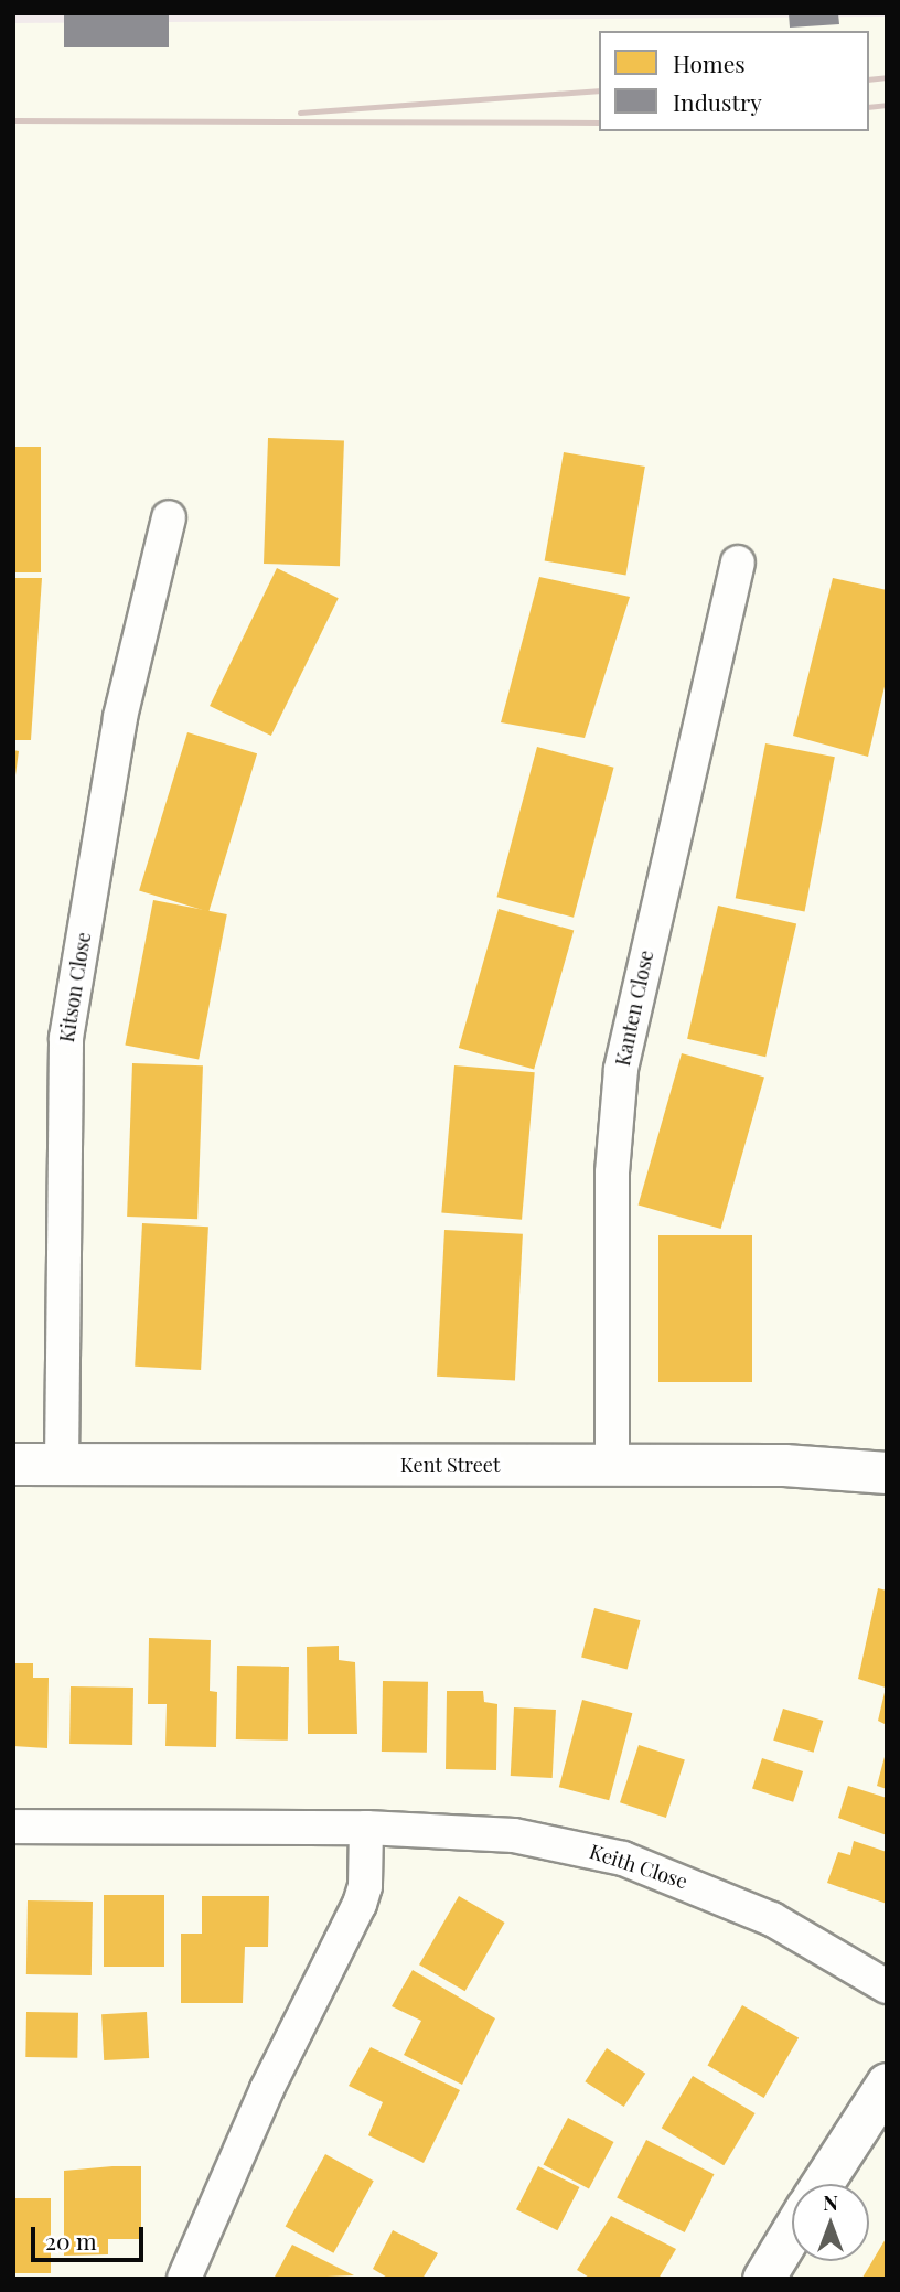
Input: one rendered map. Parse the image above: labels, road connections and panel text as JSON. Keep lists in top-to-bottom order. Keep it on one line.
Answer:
{"streets":{"street":["Kitson Close","Kanten Close","Kent Street","Keith Close"]},"crossings":[["Kitson Close","Kent Street"],["Kanten Close","Kent Street"]],"legend":["Homes","Industry"],"scale_bar":"20 m","north":"top"}
